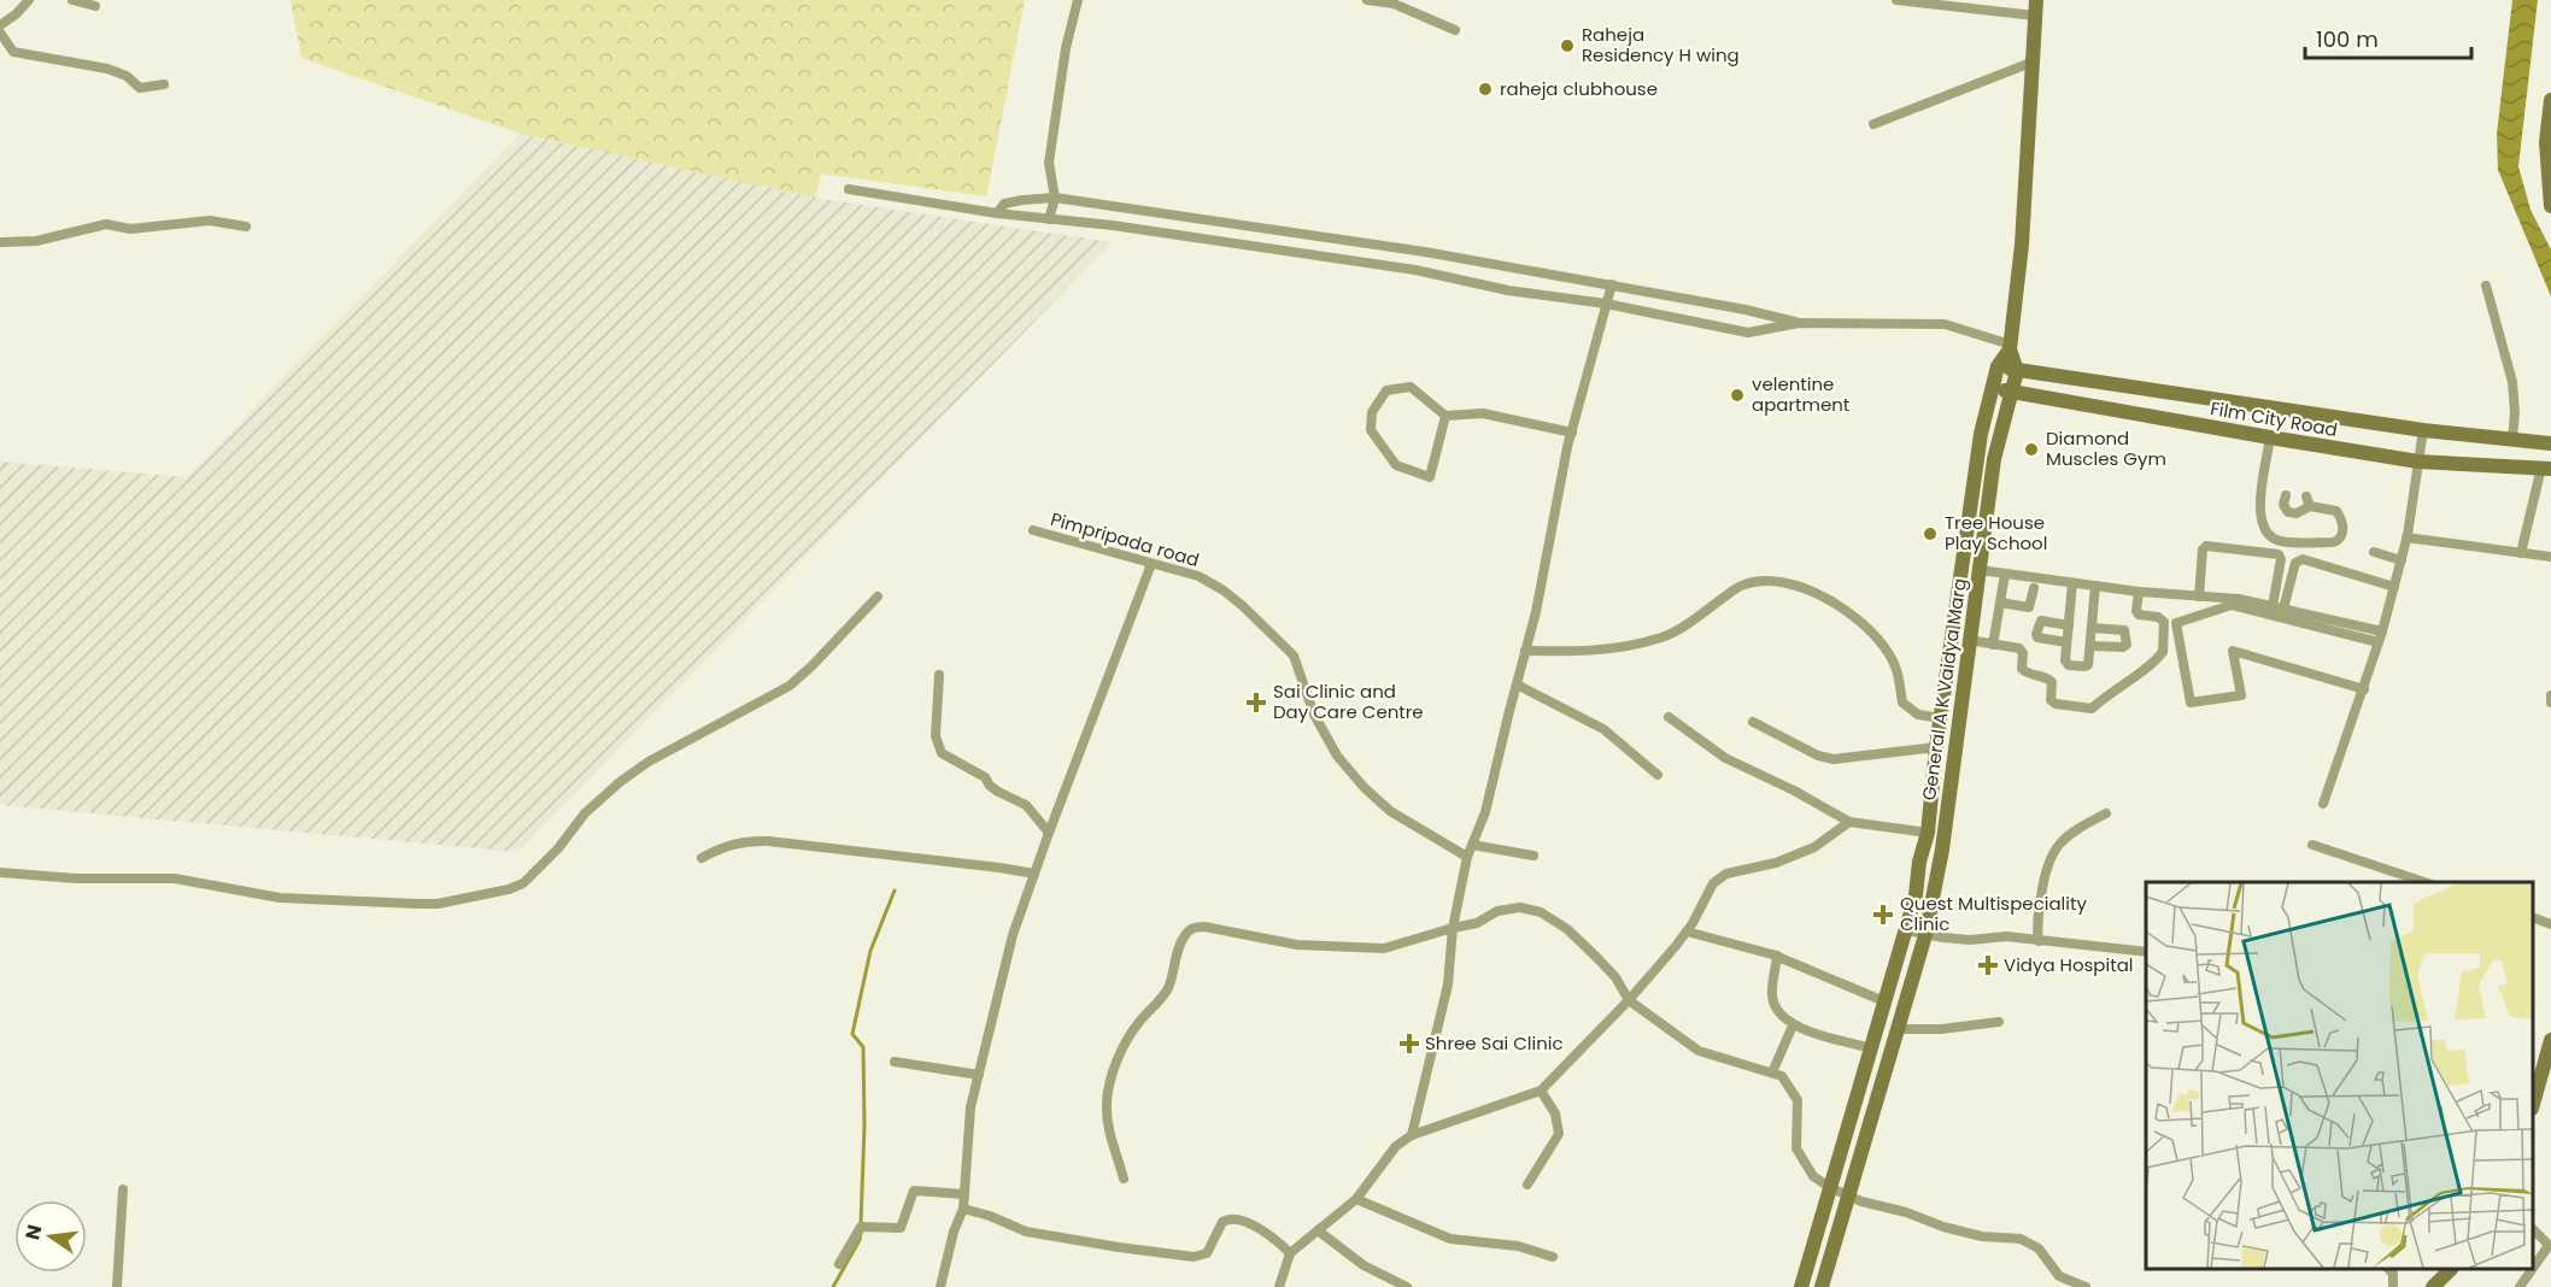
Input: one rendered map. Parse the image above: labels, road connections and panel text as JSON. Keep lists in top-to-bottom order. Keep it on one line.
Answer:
{"streets":{"main road":["Film City Road","General A K Vaidya Marg"],"street":["Pimpripada road"]},"crossings":[["Film City Road","General A K Vaidya Marg"]],"places":{"other":["Raheja Residency H wing","raheja clubhouse","velentine apartment","Diamond Muscles Gym","Tree House Play School"],"health":["Sai Clinic and Day Care Centre","Quest Multispeciality Clinic","Vidya Hospital","Shree Sai Clinic"]},"scale_bar":"100 m","north":"left"}
